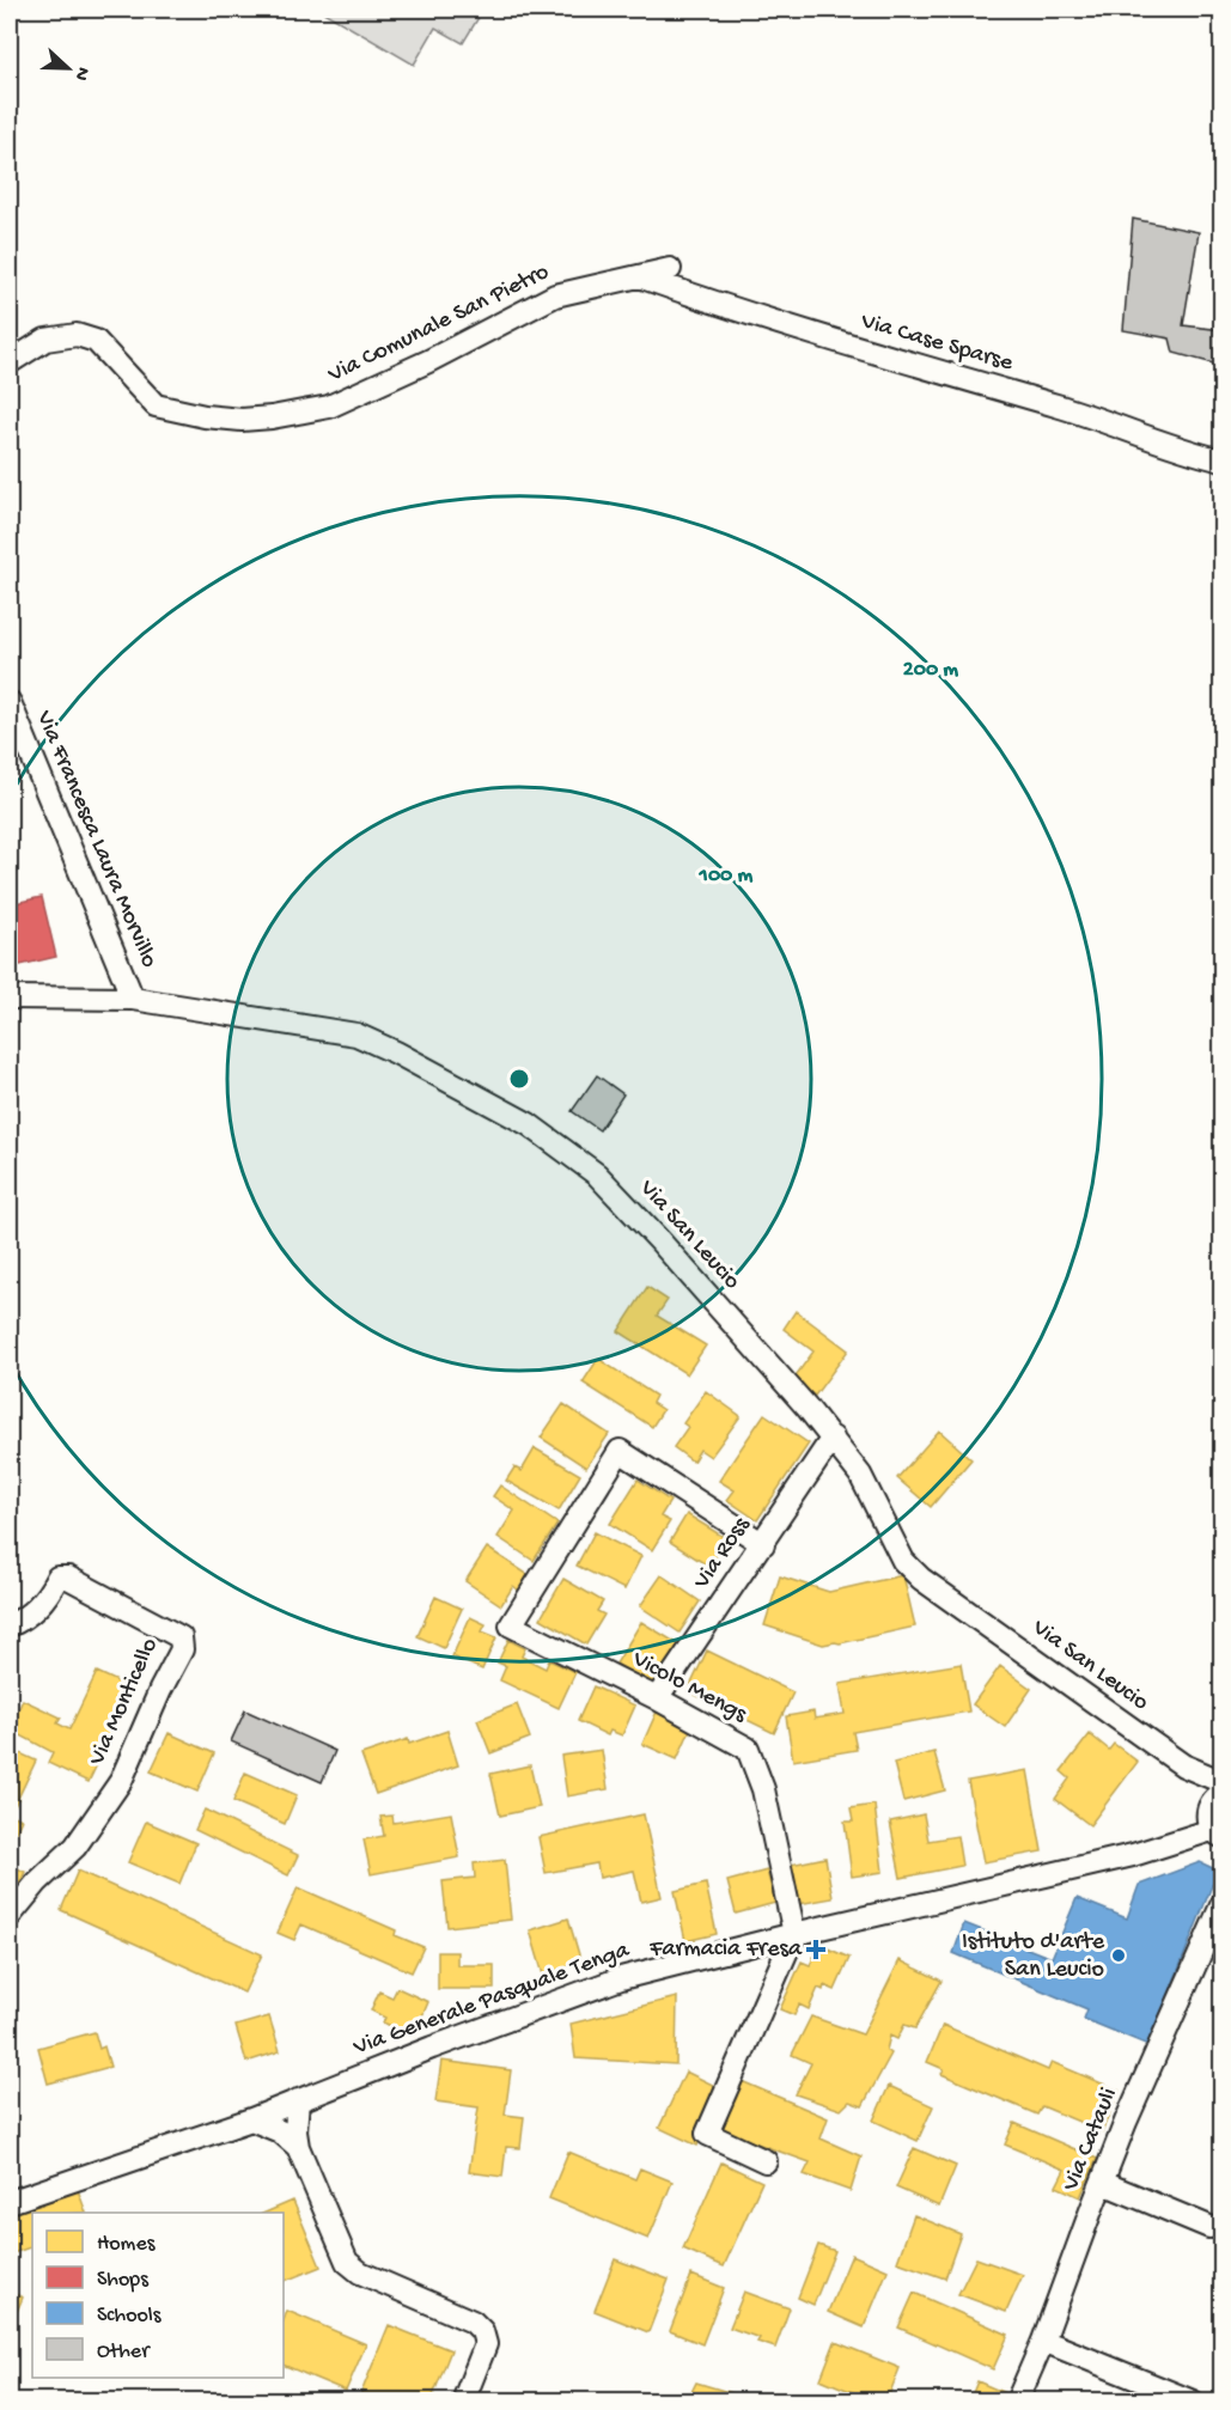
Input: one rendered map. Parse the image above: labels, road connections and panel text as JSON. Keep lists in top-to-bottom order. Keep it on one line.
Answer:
{"streets":{"street":["Via Comunale San Pietro","Via Case Sparse","Via Francesca Laura Morvillo","Via San Leucio","Via Ross","Vicolo Mengs","Via Monticello","Via Generale Pasquale Tenga","Via Catauli"]},"crossings":[["Via Comunale San Pietro","Via Case Sparse"],["Via Francesca Laura Morvillo","Via San Leucio"],["Via San Leucio","Via Ross"],["Via Ross","Vicolo Mengs"],["Vicolo Mengs","Via Generale Pasquale Tenga"]],"places":{"health":["Farmacia Fresa"],"other":["Istituto d'arte San Leucio"]},"legend":["Homes","Shops","Schools","Other"],"north":"right","rings":["200 m","100 m"]}
